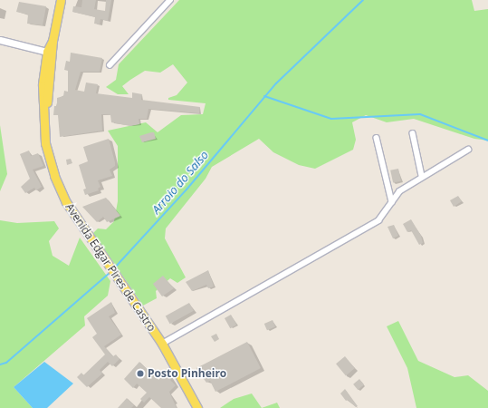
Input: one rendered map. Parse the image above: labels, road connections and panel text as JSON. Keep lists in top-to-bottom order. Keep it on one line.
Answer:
{"streets":{"main road":["Avenida Edgar Pires de Castro"]},"water":["Arroio do Salso"],"places":["Posto Pinheiro"]}
